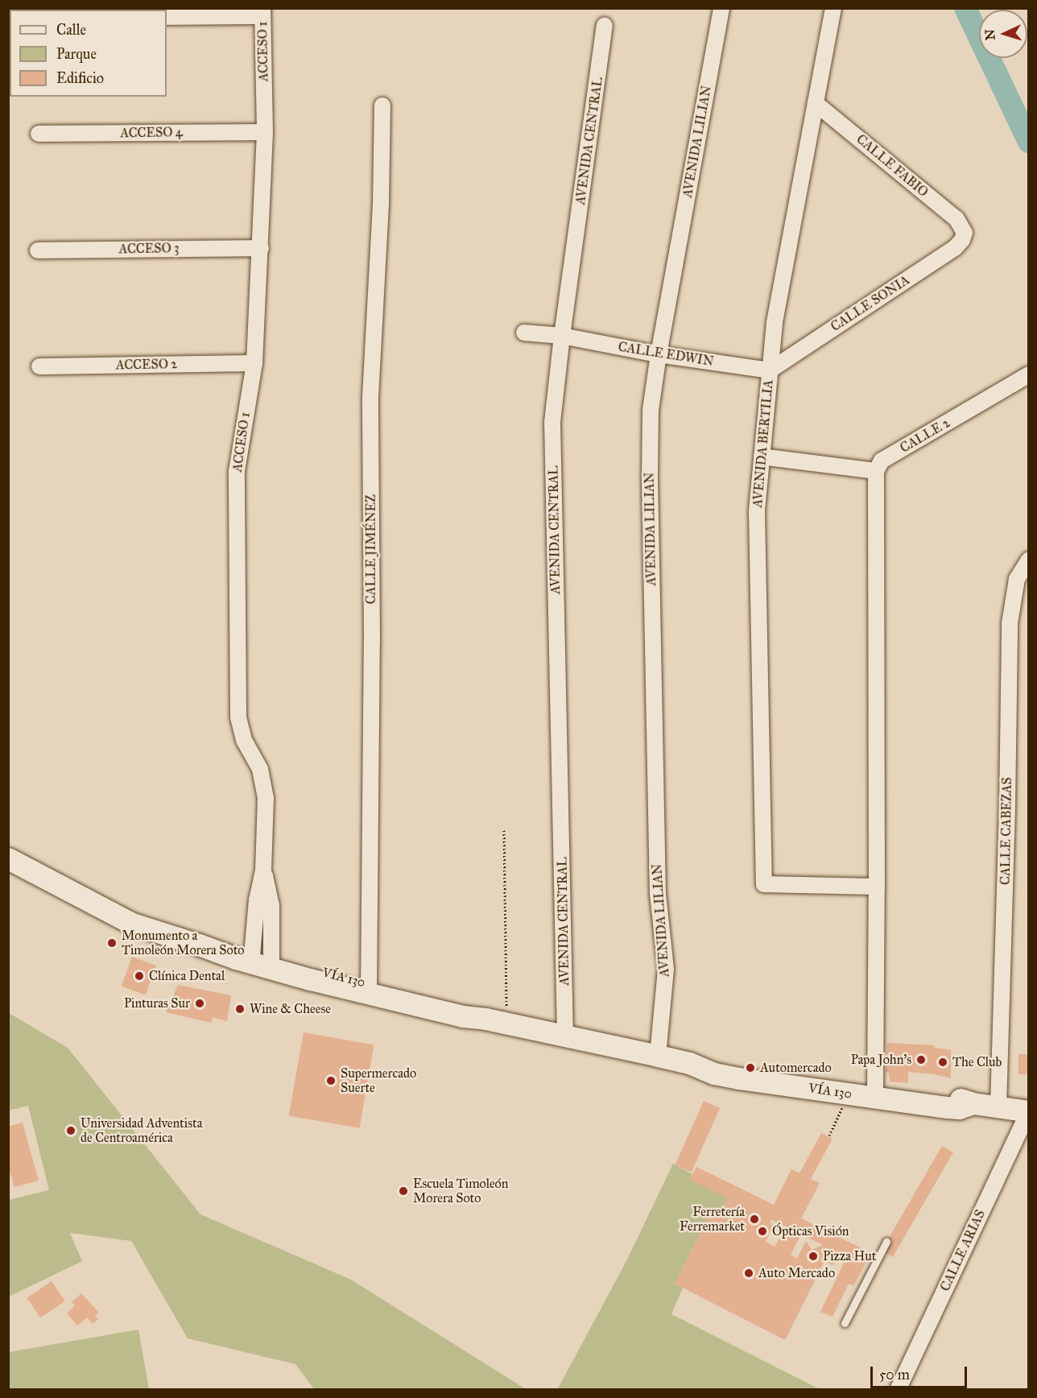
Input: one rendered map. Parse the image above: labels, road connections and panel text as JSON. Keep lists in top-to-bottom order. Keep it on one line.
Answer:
{"streets":{"main road":["VÍA 130"],"street":["ACCESO 1","ACCESO 4","AVENIDA CENTRAL","AVENIDA LILIAN","CALLE FABIO","ACCESO 3","CALLE SONIA","CALLE EDWIN","ACCESO 2","CALLE 2","AVENIDA BERTILIA","CALLE JIMÉNEZ","CALLE CABEZAS","CALLE ARIAS"]},"crossings":[["ACCESO 1","ACCESO 4"],["ACCESO 1","ACCESO 3"],["ACCESO 1","ACCESO 2"],["ACCESO 1","VÍA 130"],["AVENIDA CENTRAL","CALLE EDWIN"],["AVENIDA CENTRAL","VÍA 130"],["AVENIDA LILIAN","CALLE EDWIN"],["AVENIDA LILIAN","VÍA 130"],["CALLE FABIO","CALLE SONIA"],["CALLE FABIO","AVENIDA BERTILIA"],["CALLE SONIA","CALLE EDWIN"],["CALLE SONIA","AVENIDA BERTILIA"],["CALLE EDWIN","AVENIDA BERTILIA"],["CALLE JIMÉNEZ","VÍA 130"],["CALLE CABEZAS","VÍA 130"],["VÍA 130","CALLE ARIAS"]],"places":["Monumento a Timoleón Morera Soto","Clínica Dental","Pinturas Sur","Wine & Cheese","Papa John's","The Club","Automercado","Supermercado Suerte","Universidad Adventista de Centroamérica","Escuela Timoleón Morera Soto","Ferretería Ferremarket","Ópticas Visión","Pizza Hut","Auto Mercado"],"legend":["Calle","Parque","Edificio"],"scale_bar":"50 m","north":"left"}
